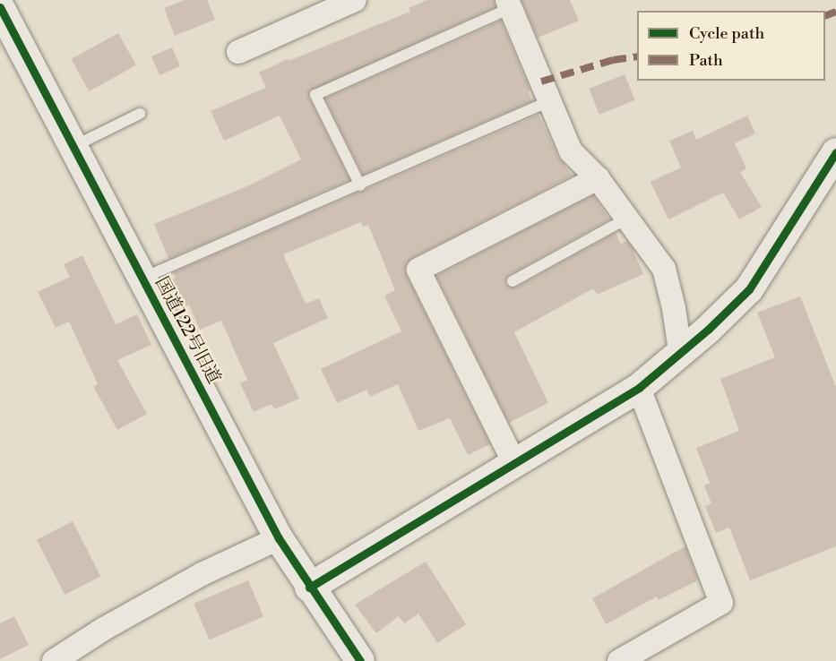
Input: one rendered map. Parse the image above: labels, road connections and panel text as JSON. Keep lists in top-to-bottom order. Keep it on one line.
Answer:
{"streets":{"street":["国道122号旧道"]},"legend":["Cycle path","Path"]}
